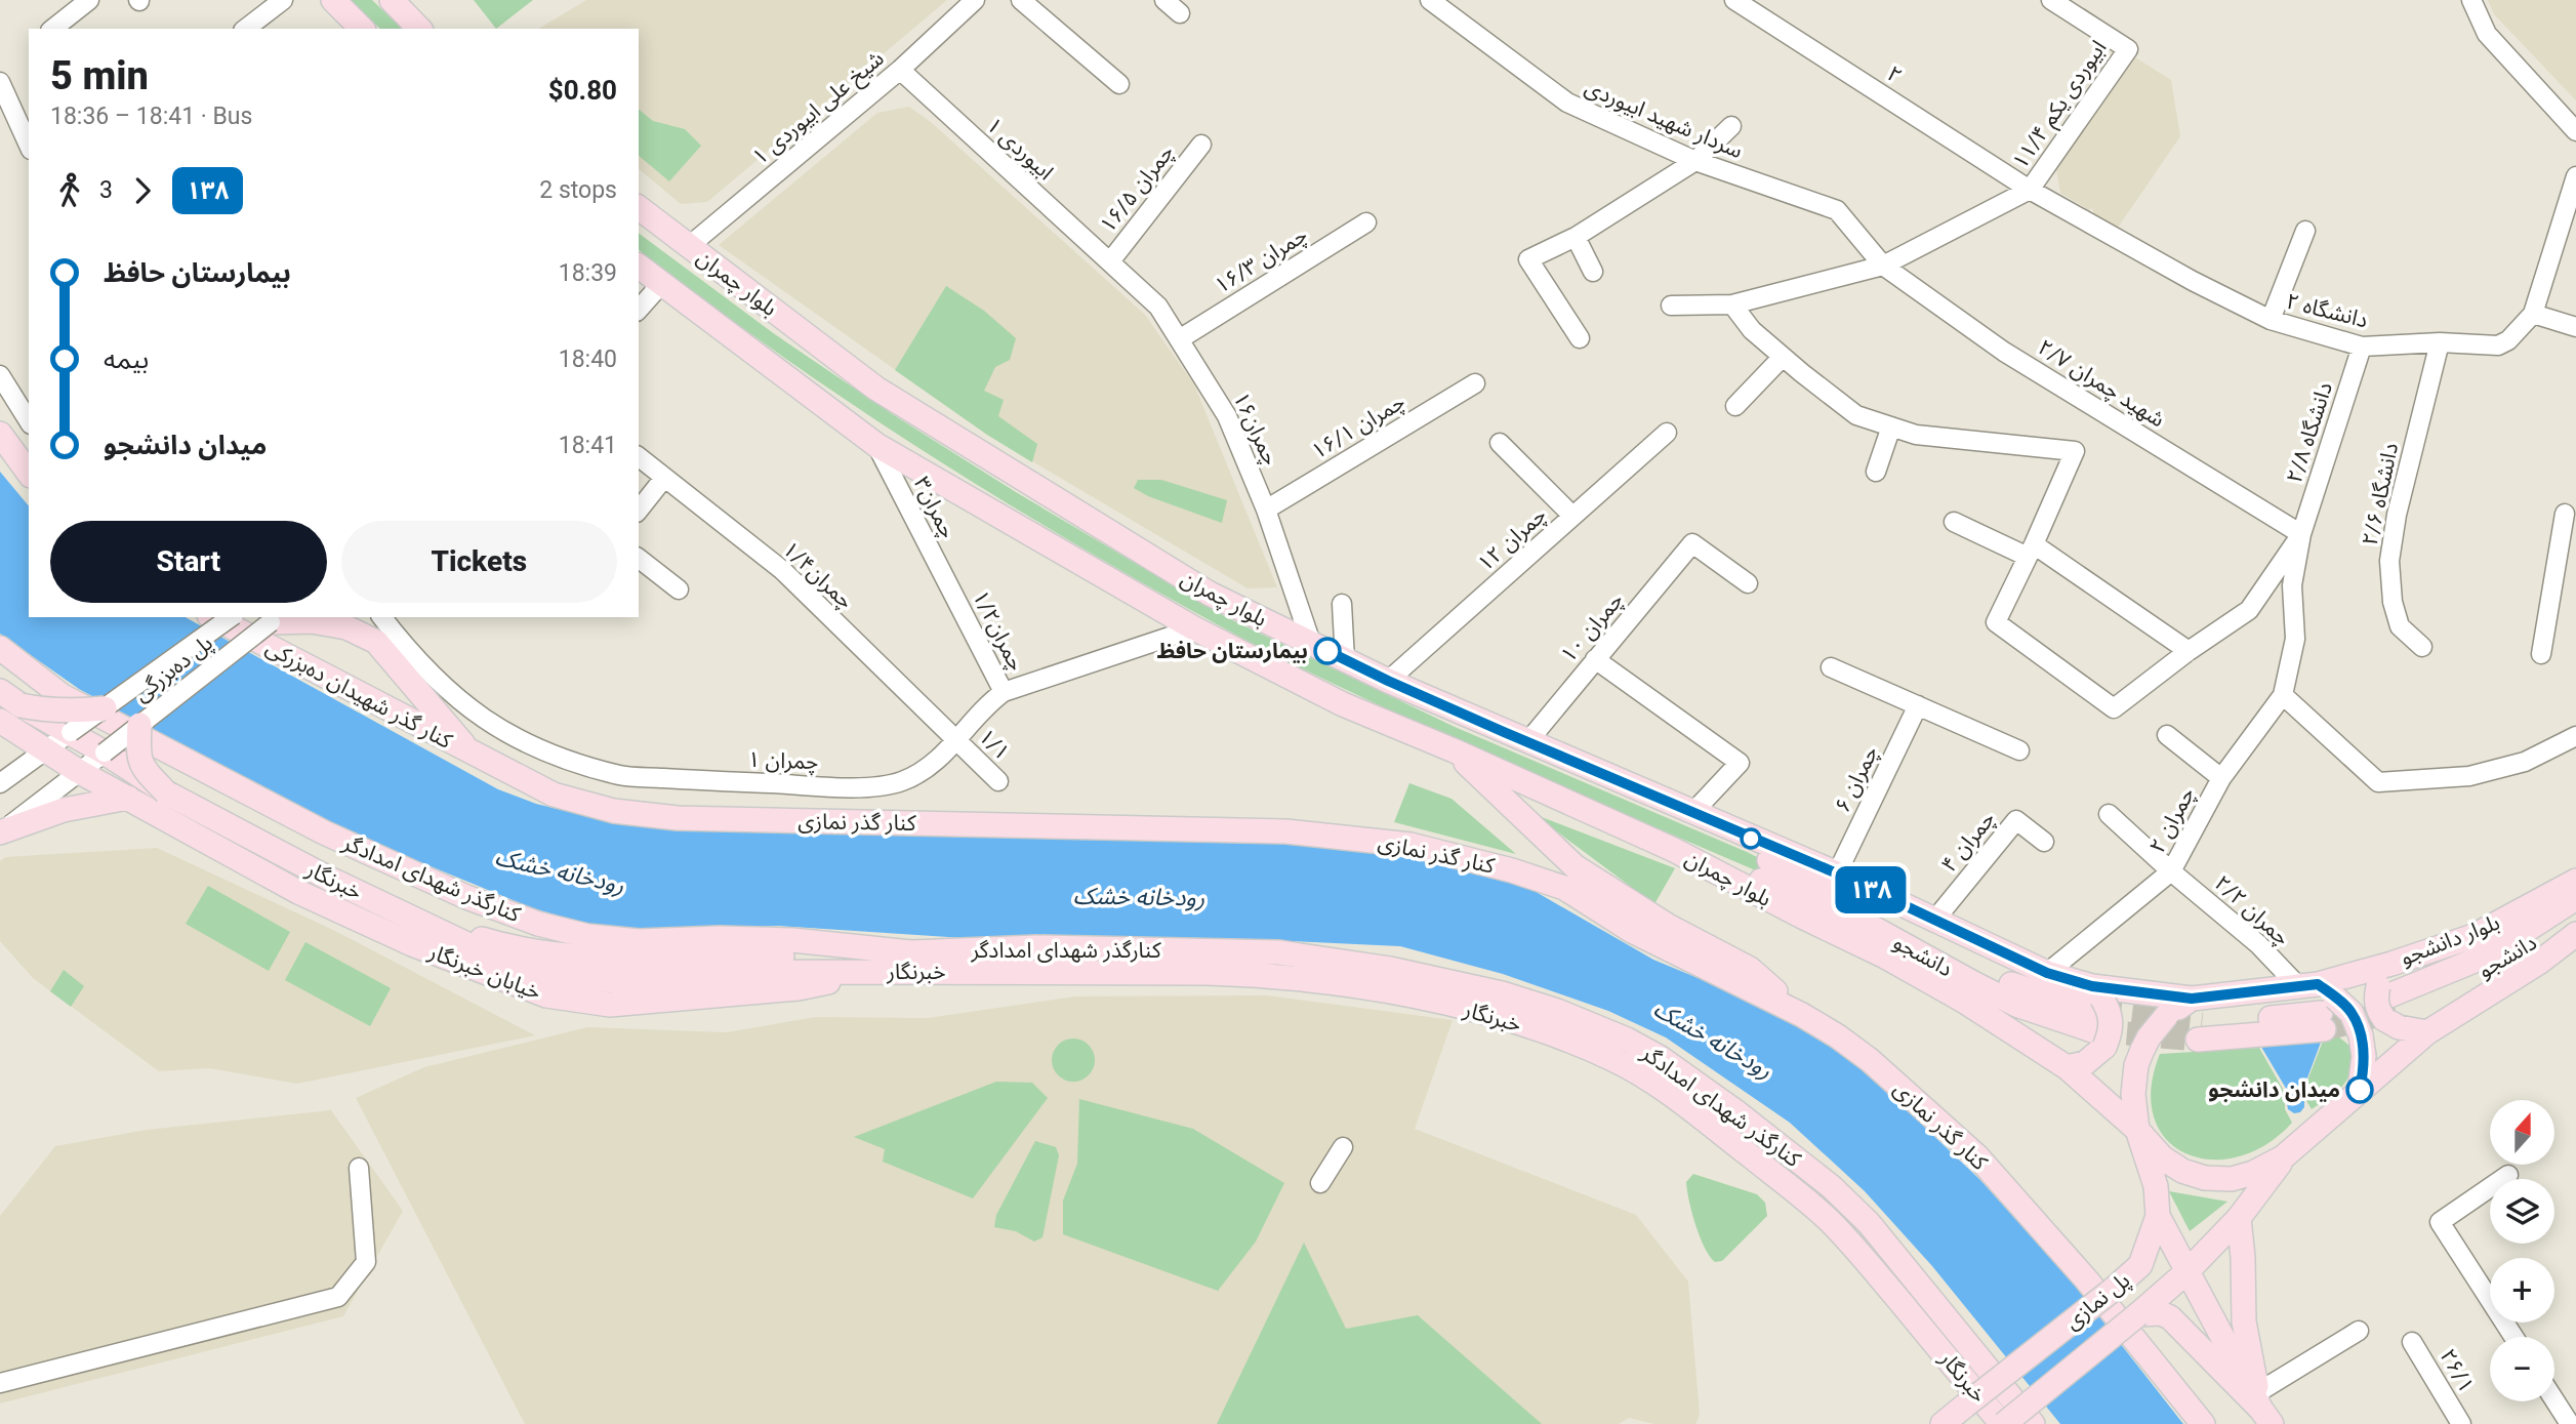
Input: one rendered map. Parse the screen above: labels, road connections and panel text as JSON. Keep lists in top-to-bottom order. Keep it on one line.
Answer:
{"streets":{"main road":["بلوار چمران","کنار گذر شهیدان ده‌بزرکی","کنار گذر نمازی","کنارگذر شهدای امدادگر","خبرنگار","بلوار دانشجو","دانشجو","خیابان خبرنگار","پل نمازی"],"street":["۲","۱۱/۴ ابیوردی یکم","شیخ علی ابیوردی ۱","سردار شهید ابیوردی","۱ ابیوردی","۱۶/۵ چمران","۱۶/۳ چمران","۲ دانشگاه","۲/۷ شهید چمران","۱۶/۱ چمران","چمران۱۶","۲/۸ دانشگاه","۲/۶ دانشگاه","چمران۳","۱۲ چمران","چمران۱/۴","۱۰ چمران","چمران۱/۲","پل ده‌بزرگی","۱/۱","چمران ۱","۶ چمران","۲ چمران","۴ چمران","۲/۲ چمران","۲۶/۱"]},"crossings":[["۲","۱۱/۴ ابیوردی یکم"],["۲","۲ دانشگاه"],["۱۱/۴ ابیوردی یکم","۲ دانشگاه"],["شیخ علی ابیوردی ۱","۱ ابیوردی"],["شیخ علی ابیوردی ۱","بلوار چمران"],["سردار شهید ابیوردی","۲/۷ شهید چمران"],["۱ ابیوردی","۱۶/۵ چمران"],["۱ ابیوردی","چمران۱۶"],["۱۶/۵ چمران","چمران۱۶"],["۱۶/۳ چمران","چمران۱۶"],["بلوار چمران","چمران۱۶"],["بلوار چمران","چمران۳"],["بلوار چمران","۱۲ چمران"],["بلوار چمران","۱۰ چمران"],["بلوار چمران","چمران ۱"],["بلوار چمران","۶ چمران"],["بلوار چمران","۲ چمران"],["بلوار چمران","۴ چمران"],["بلوار چمران","۲/۲ چمران"],["بلوار چمران","بلوار دانشجو"],["بلوار چمران","دانشجو"],["بلوار چمران","پل نمازی"],["۲ دانشگاه","۲/۸ دانشگاه"],["۲ دانشگاه","۲/۶ دانشگاه"],["۲/۷ شهید چمران","۲/۸ دانشگاه"],["۱۶/۱ چمران","چمران۱۶"],["چمران۳","چمران۱/۲"],["چمران۱/۴","۱/۱"],["چمران۱/۴","چمران ۱"],["چمران۱/۲","چمران ۱"],["پل ده‌بزرگی","خبرنگار"],["کنار گذر شهیدان ده‌بزرکی","کنار گذر نمازی"],["۱/۱","چمران ۱"],["۲ چمران","۲/۲ چمران"],["خبرنگار","خیابان خبرنگار"],["خبرنگار","پل نمازی"],["۲/۲ چمران","بلوار دانشجو"],["۲/۲ چمران","پل نمازی"],["بلوار دانشجو","پل نمازی"]],"water":["رودخانه خشک"],"places":["بیمارستان حافظ","میدان دانشجو"],"lines":["bus line ۱۳۸"],"north":"top","page":{"on_map":"۱۳۸","heading":["5 min","18:36 – 18:41 · Bus","$0.80"],"legs":["3","۱۳۸","2 stops"],"list":[{"name":"بیمارستان حافظ","value":"18:39"},{"name":"بیمه","value":"18:40"},{"name":"میدان دانشجو","value":"18:41"}],"buttons":["Start","Tickets"],"map_buttons":["+","−"]}}
